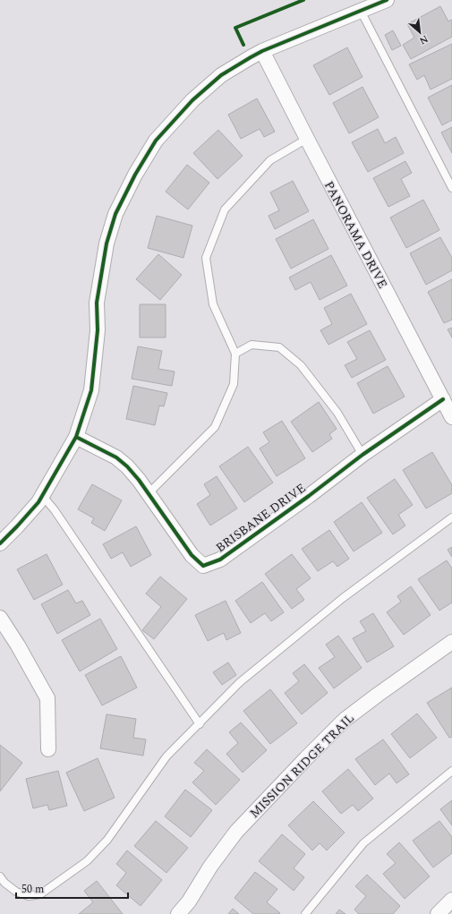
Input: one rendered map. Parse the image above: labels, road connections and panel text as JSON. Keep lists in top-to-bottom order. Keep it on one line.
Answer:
{"streets":{"street":["PANORAMA DRIVE","BRISBANE DRIVE","MISSION RIDGE TRAIL"]},"crossings":[["PANORAMA DRIVE","BRISBANE DRIVE"]],"scale_bar":"50 m","north":"bottom right"}
